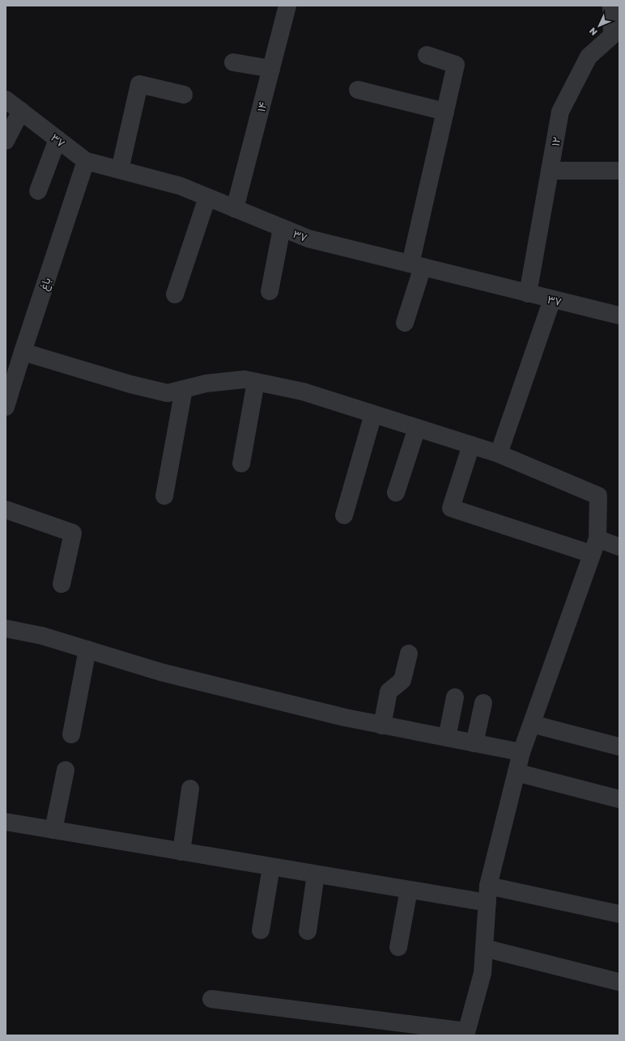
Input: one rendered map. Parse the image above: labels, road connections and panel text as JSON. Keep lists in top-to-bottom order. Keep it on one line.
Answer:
{"streets":{"street":["۱۴","۳۷","۱۲","باغ"]},"crossings":[["۱۴","۳۷"],["۳۷","۱۲"],["۳۷","باغ"]],"north":"bottom left"}
